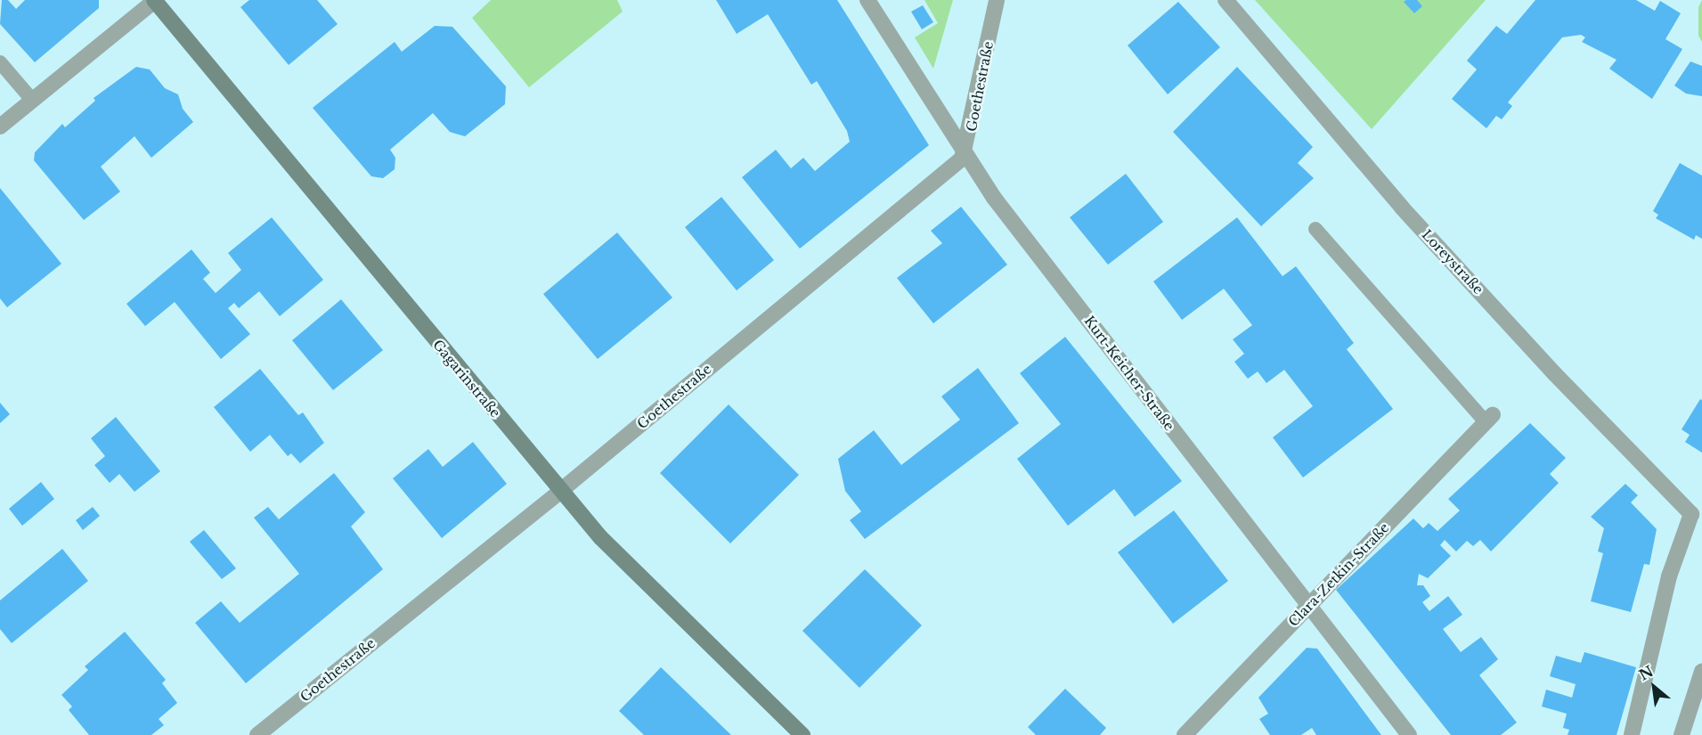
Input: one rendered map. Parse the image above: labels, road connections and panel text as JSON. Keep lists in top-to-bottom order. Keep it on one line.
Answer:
{"streets":{"street":["Goethestraße","Loreystraße","Kurt-Keicher-Straße","Gagarinstraße","Clara-Zetkin-Straße"]},"crossings":[["Goethestraße","Kurt-Keicher-Straße"],["Goethestraße","Gagarinstraße"],["Kurt-Keicher-Straße","Clara-Zetkin-Straße"]],"north":"top left"}
